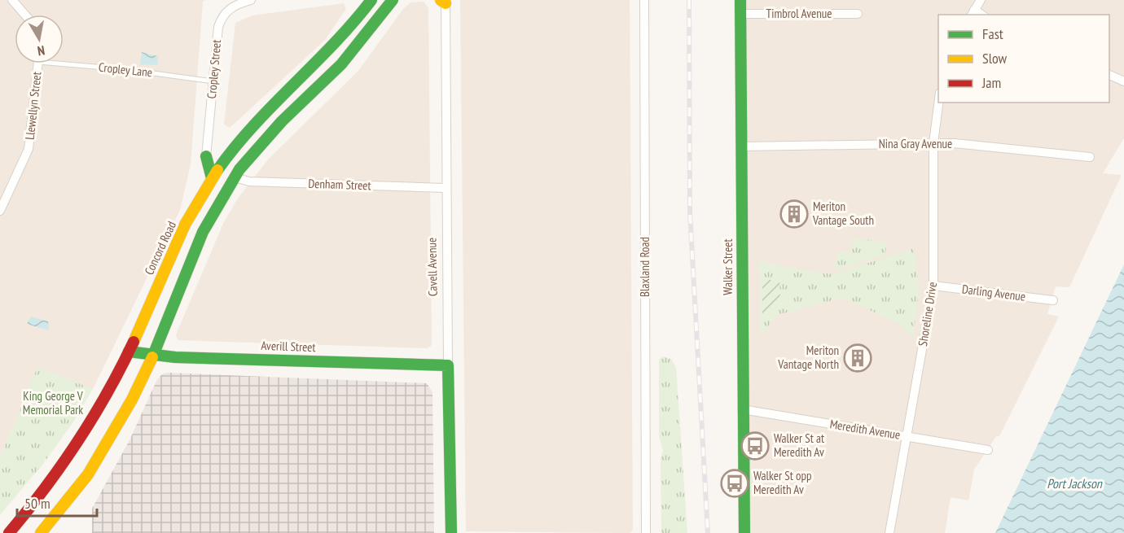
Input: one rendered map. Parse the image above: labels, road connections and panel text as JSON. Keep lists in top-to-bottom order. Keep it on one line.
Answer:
{"streets":{"main road":["Concord Road","Cavell Avenue","Walker Street","Averill Street"],"street":["Timbrol Avenue","Cropley Street","Llewellyn Street","Nina Gray Avenue","Denham Street","Blaxland Road","Darling Avenue","Shoreline Drive","Meredith Avenue"],"lane":["Cropley Lane"]},"crossings":[["Timbrol Avenue","Walker Street"],["Cropley Street","Cropley Lane"],["Nina Gray Avenue","Walker Street"],["Nina Gray Avenue","Shoreline Drive"],["Denham Street","Cavell Avenue"],["Concord Road","Averill Street"],["Cavell Avenue","Averill Street"],["Walker Street","Meredith Avenue"],["Darling Avenue","Shoreline Drive"],["Shoreline Drive","Meredith Avenue"]],"water":["Port Jackson"],"parks":["King George V Memorial Park"],"places":{"building":["Meriton Vantage South","Meriton Vantage North"],"bus stop":["Walker St at Meredith Av","Walker St opp Meredith Av"]},"legend":["Fast","Slow","Jam"],"scale_bar":"50 m","north":"bottom"}
